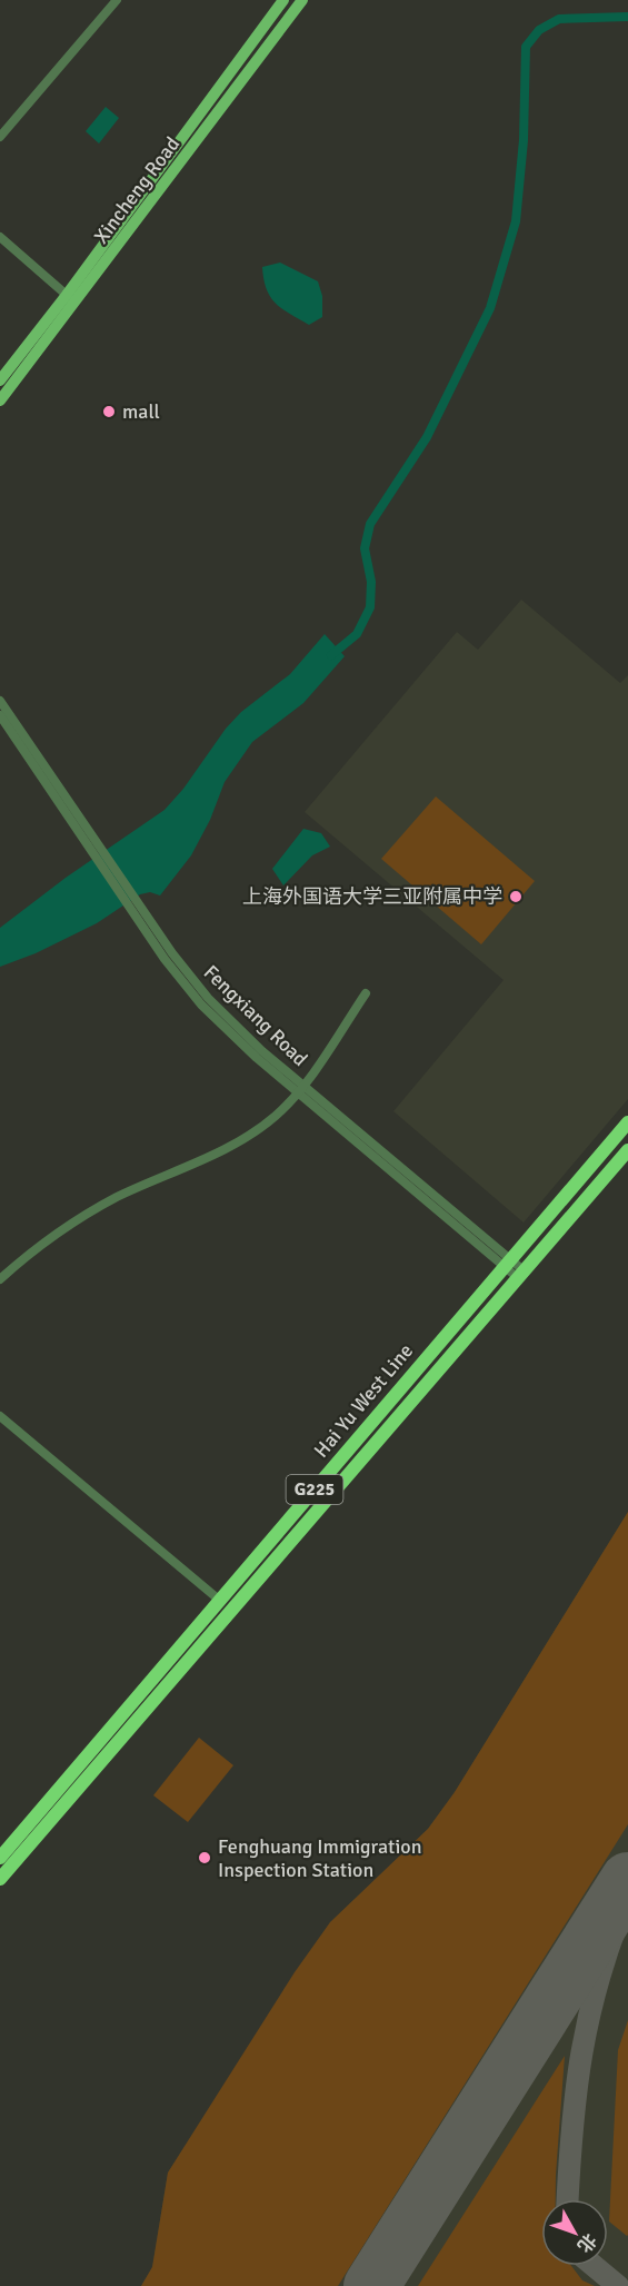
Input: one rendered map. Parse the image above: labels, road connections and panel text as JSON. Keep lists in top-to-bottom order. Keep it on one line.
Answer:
{"streets":{"highway":["Hai Yu West Line","G225"],"main road":["Xincheng Road"],"street":["Fengxiang Road"]},"crossings":[["Fengxiang Road","Hai Yu West Line"]],"places":["mall","上海外国语大学三亚附属中学","Fenghuang Immigration Inspection Station"],"north":"bottom right"}
